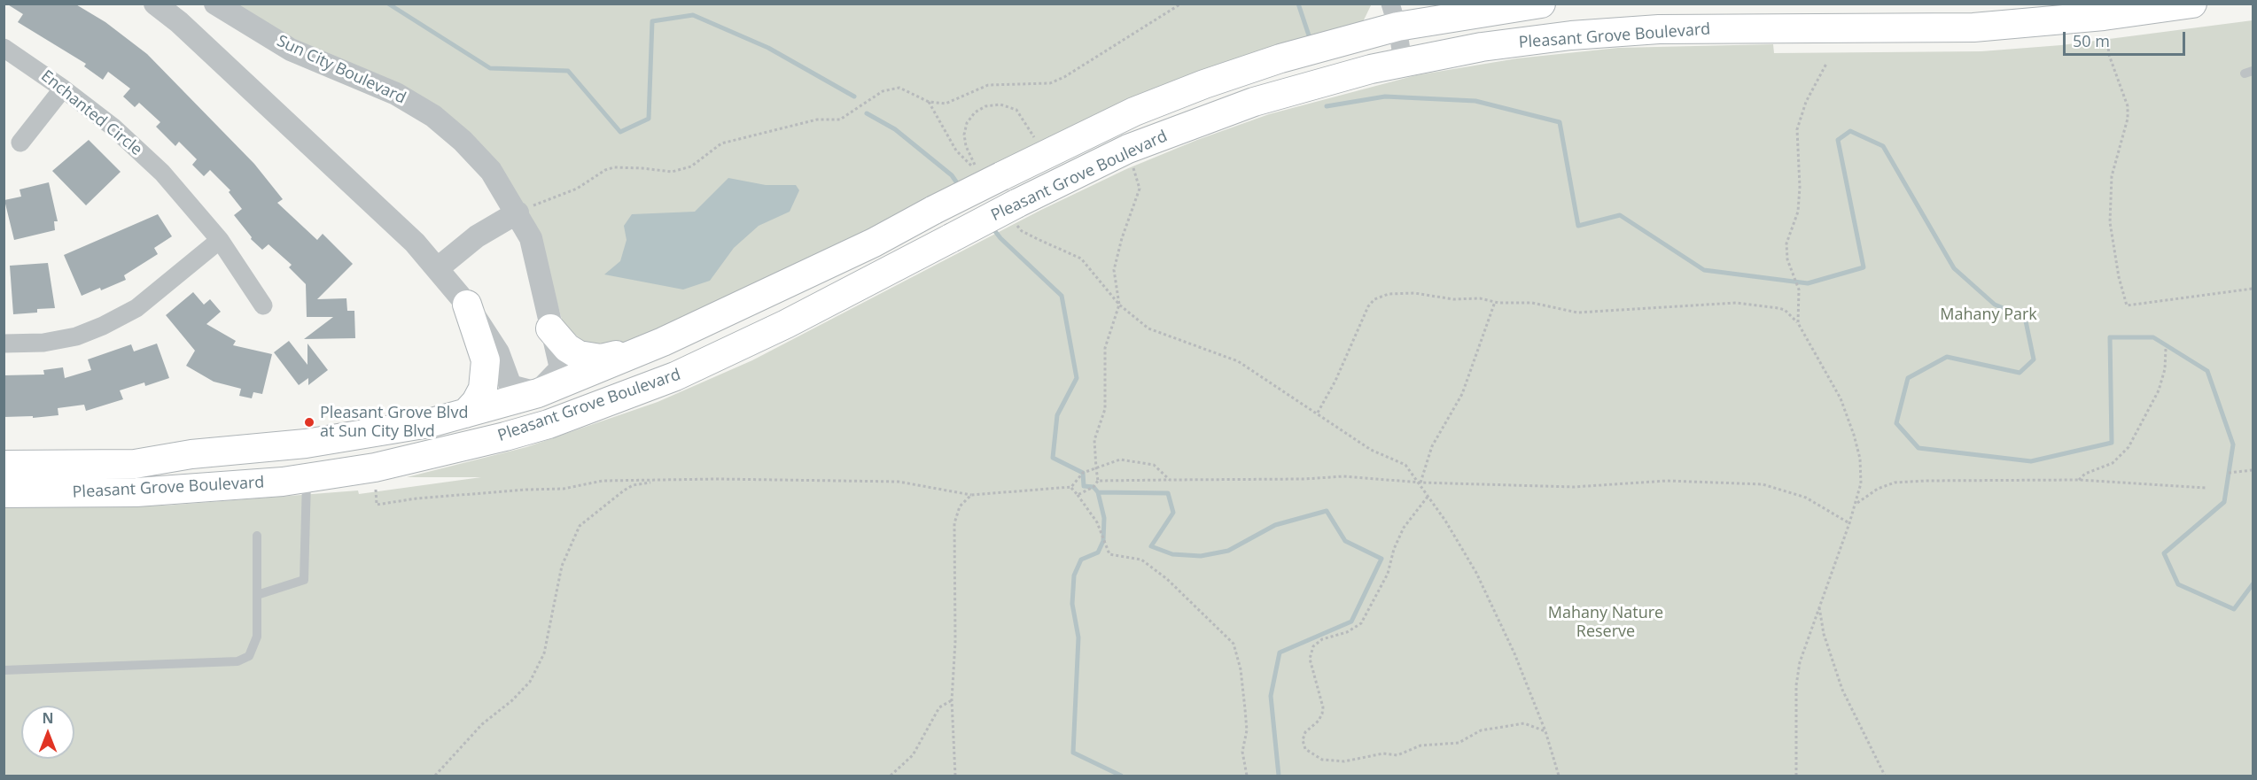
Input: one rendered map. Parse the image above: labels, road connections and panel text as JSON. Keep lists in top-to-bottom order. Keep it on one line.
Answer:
{"streets":{"main road":["Pleasant Grove Boulevard"],"street":["Sun City Boulevard","Enchanted Circle"]},"crossings":[["Pleasant Grove Boulevard","Sun City Boulevard"]],"parks":["Mahany Park","Mahany Nature Reserve"],"places":["Pleasant Grove Blvd at Sun City Blvd"],"scale_bar":"50 m","north":"top"}
